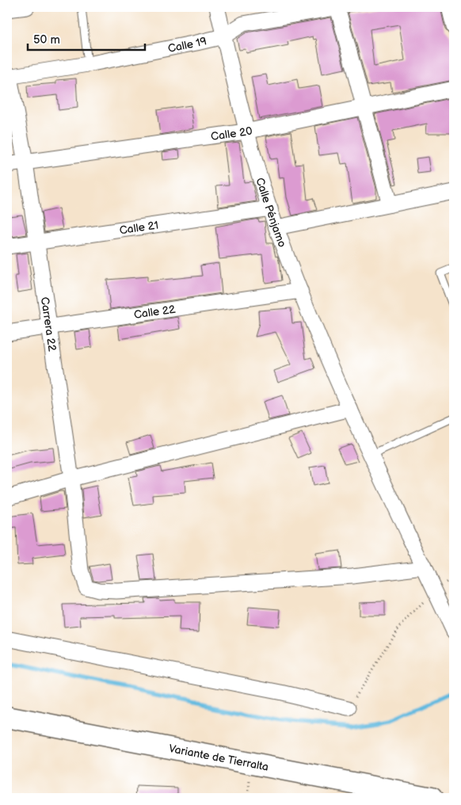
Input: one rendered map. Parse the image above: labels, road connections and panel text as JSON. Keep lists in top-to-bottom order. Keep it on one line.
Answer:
{"streets":{"main road":["Variante de Tierralta"],"street":["Calle 19","Calle 20","Calle Pénjamo","Calle 21","Calle 22","Carrera 22"]},"crossings":[["Calle 19","Calle Pénjamo"],["Calle 19","Carrera 22"],["Calle 20","Calle Pénjamo"],["Calle 20","Carrera 22"],["Calle Pénjamo","Calle 21"],["Calle Pénjamo","Calle 22"],["Calle Pénjamo","Carrera 22"],["Calle 21","Carrera 22"],["Calle 22","Carrera 22"]],"scale_bar":"50 m"}
